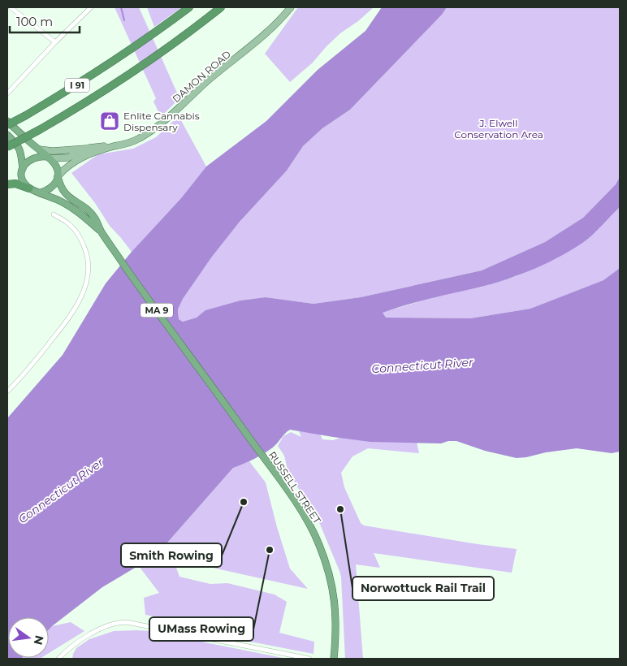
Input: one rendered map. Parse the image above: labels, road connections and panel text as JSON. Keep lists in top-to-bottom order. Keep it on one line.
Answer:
{"streets":{"highway":["I 91","MA 9","RUSSELL STREET"],"main road":["DAMON ROAD"]},"crossings":[["DAMON ROAD","MA 9"],["MA 9","RUSSELL STREET"]],"water":["Connecticut River"],"parks":["J. Elwell Conservation Area"],"places":{"shop":["Enlite Cannabis Dispensary"],"other":["Smith Rowing","Norwottuck Rail Trail","UMass Rowing"]},"scale_bar":"100 m","north":"right"}
